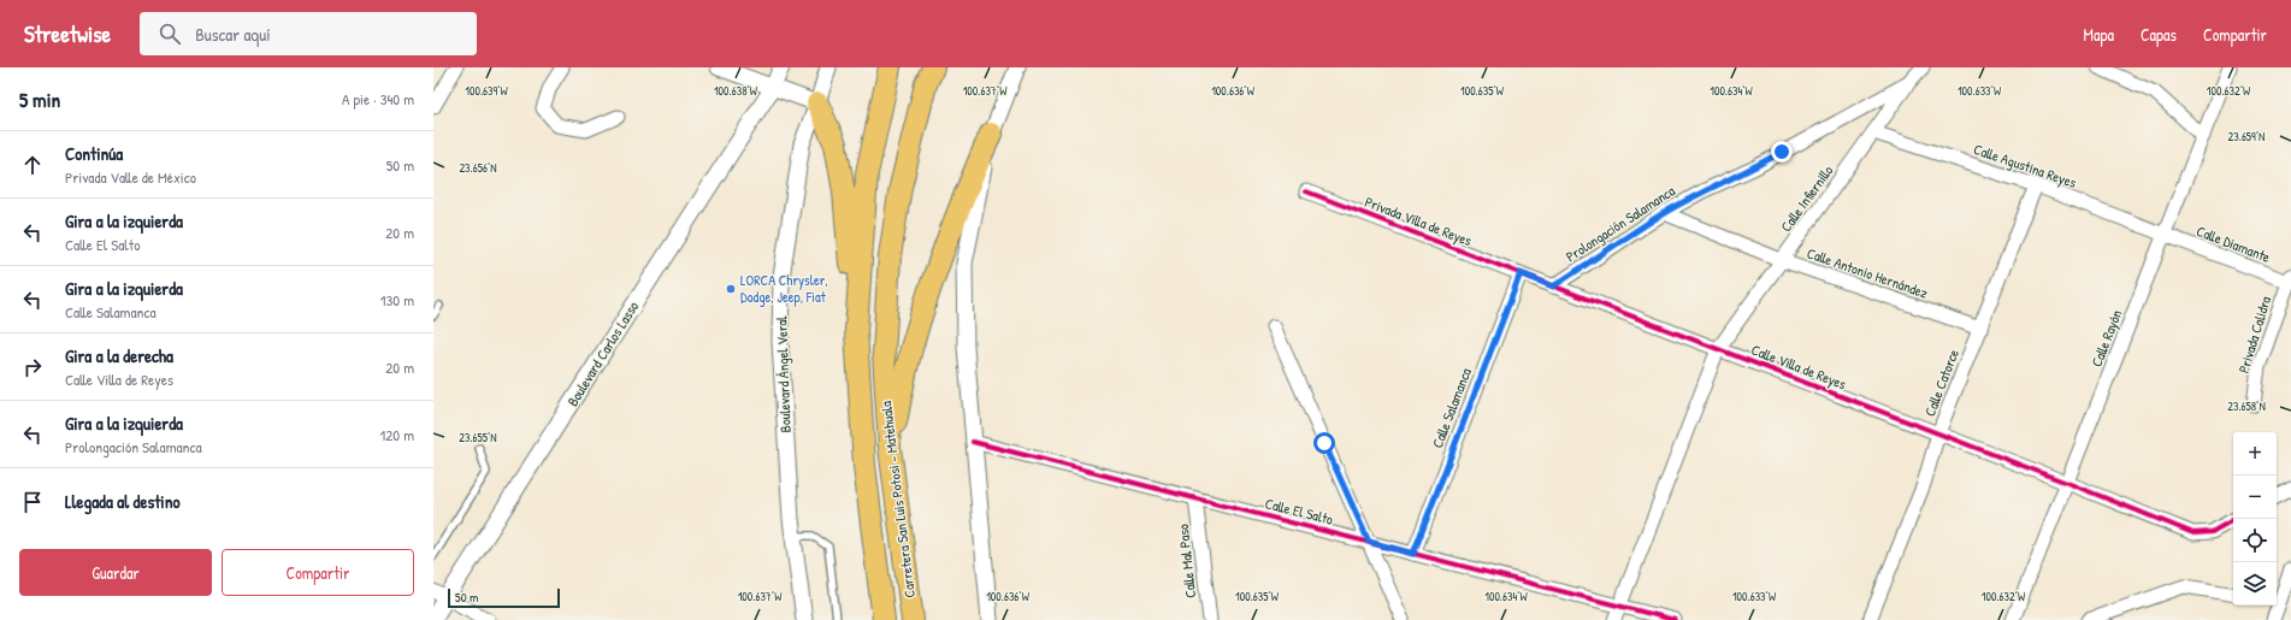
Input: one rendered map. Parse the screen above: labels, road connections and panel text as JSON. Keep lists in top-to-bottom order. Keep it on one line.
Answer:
{"streets":{"highway":["Carretera San Luis Potosi - Matehuala"],"street":["Calle Agustina Reyes","Calle Infiernillo","Privada Villa de Reyes","Prolongación Salamanca","Calle Diamante","Calle Antonio Hernández","Privada Calidra","Calle Rayón","Boulevard Carlos Lasso","Calle Villa de Reyes","Boulevard Ángel Veral","Calle Catorce","Calle Salamanca","Calle El Salto","Calle Mal Paso"]},"crossings":[["Calle Agustina Reyes","Calle Infiernillo"],["Calle Agustina Reyes","Calle Diamante"],["Calle Agustina Reyes","Calle Rayón"],["Calle Agustina Reyes","Calle Catorce"],["Calle Infiernillo","Prolongación Salamanca"],["Calle Infiernillo","Calle Antonio Hernández"],["Calle Infiernillo","Calle Villa de Reyes"],["Privada Villa de Reyes","Calle Villa de Reyes"],["Privada Villa de Reyes","Calle Salamanca"],["Prolongación Salamanca","Calle Antonio Hernández"],["Prolongación Salamanca","Calle Villa de Reyes"],["Calle Diamante","Privada Calidra"],["Calle Diamante","Calle Rayón"],["Calle Antonio Hernández","Calle Catorce"],["Calle Rayón","Calle Villa de Reyes"],["Calle Villa de Reyes","Calle Catorce"],["Calle Villa de Reyes","Calle Salamanca"],["Calle Salamanca","Calle El Salto"],["Calle El Salto","Calle Mal Paso"]],"places":["LORCA Chrysler, Dodge, Jeep, Fiat"],"scale_bar":"50 m","page":{"header":"Streetwise","search":"Buscar aquí","nav":["Mapa","Capas","Compartir"],"heading":["5 min","A pie · 340 m"],"list":[["Continúa","Privada Valle de México","50 m"],["Gira a la izquierda","Calle El Salto","20 m"],["Gira a la izquierda","Calle Salamanca","130 m"],["Gira a la derecha","Calle Villa de Reyes","20 m"],["Gira a la izquierda","Prolongación Salamanca","120 m"],"Llegada al destino"],"map_buttons":["+","−"],"buttons":["Guardar","Compartir"],"scale":"50 m"},"coordinates":["100.639°W","100.638°W","100.637°W","100.636°W","100.635°W","100.634°W","100.633°W","100.632°W","23.659°N","23.656°N","23.658°N","23.655°N"]}
